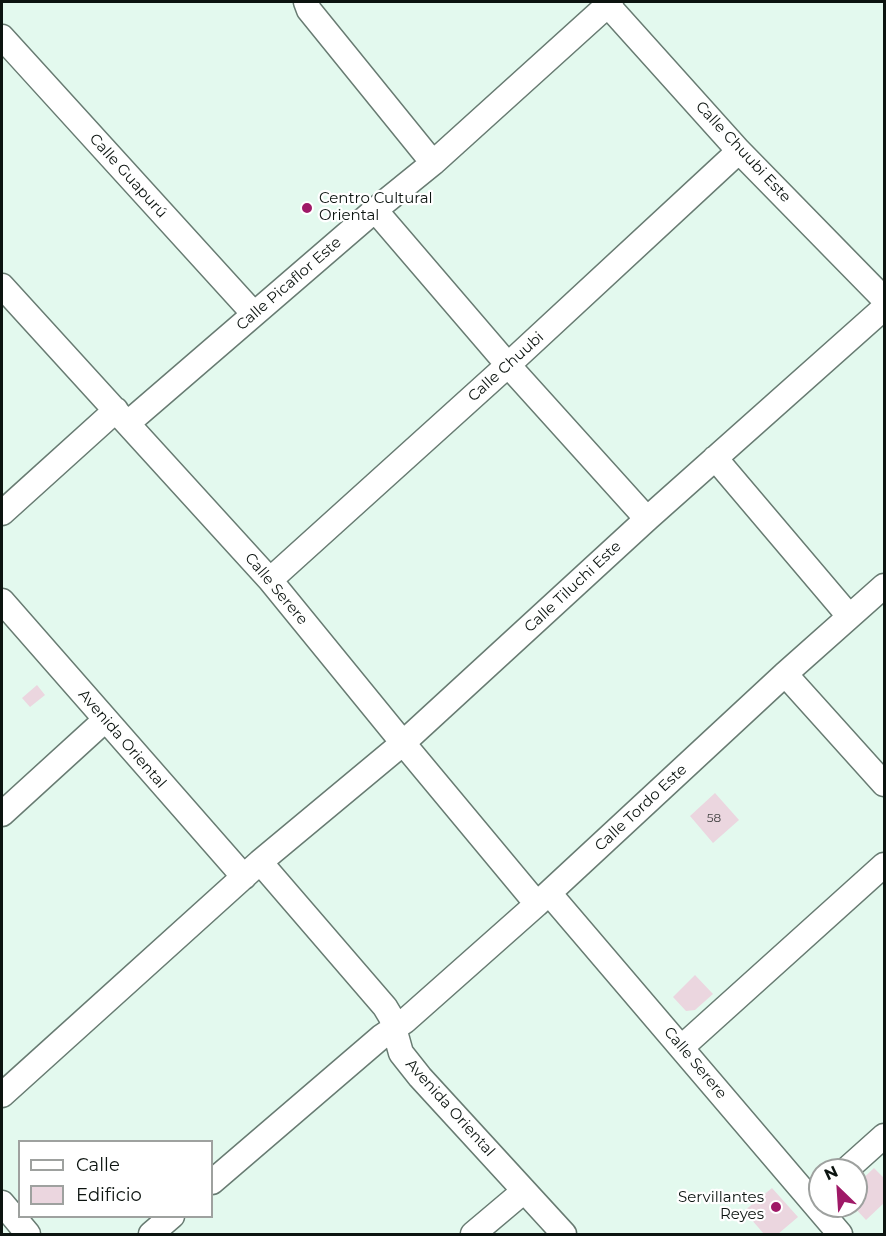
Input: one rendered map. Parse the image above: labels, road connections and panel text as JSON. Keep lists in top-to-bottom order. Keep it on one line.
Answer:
{"streets":{"street":["Calle Chuubi Este","Calle Guapurú","Calle Picaflor Este","Calle Chuubi","Calle Tiluchi Este","Calle Serere","Avenida Oriental","Calle Tordo Este"]},"crossings":[["Calle Chuubi Este","Calle Picaflor Este"],["Calle Chuubi Este","Calle Chuubi"],["Calle Guapurú","Calle Picaflor Este"],["Calle Picaflor Este","Calle Serere"],["Calle Chuubi","Calle Serere"],["Calle Tiluchi Este","Calle Serere"],["Calle Tiluchi Este","Avenida Oriental"],["Calle Serere","Calle Tordo Este"],["Avenida Oriental","Calle Tordo Este"]],"places":["Centro Cultural Oriental","Servillantes Reyes"],"house_numbers":["58"],"legend":["Calle","Edificio"],"north":"top left"}
